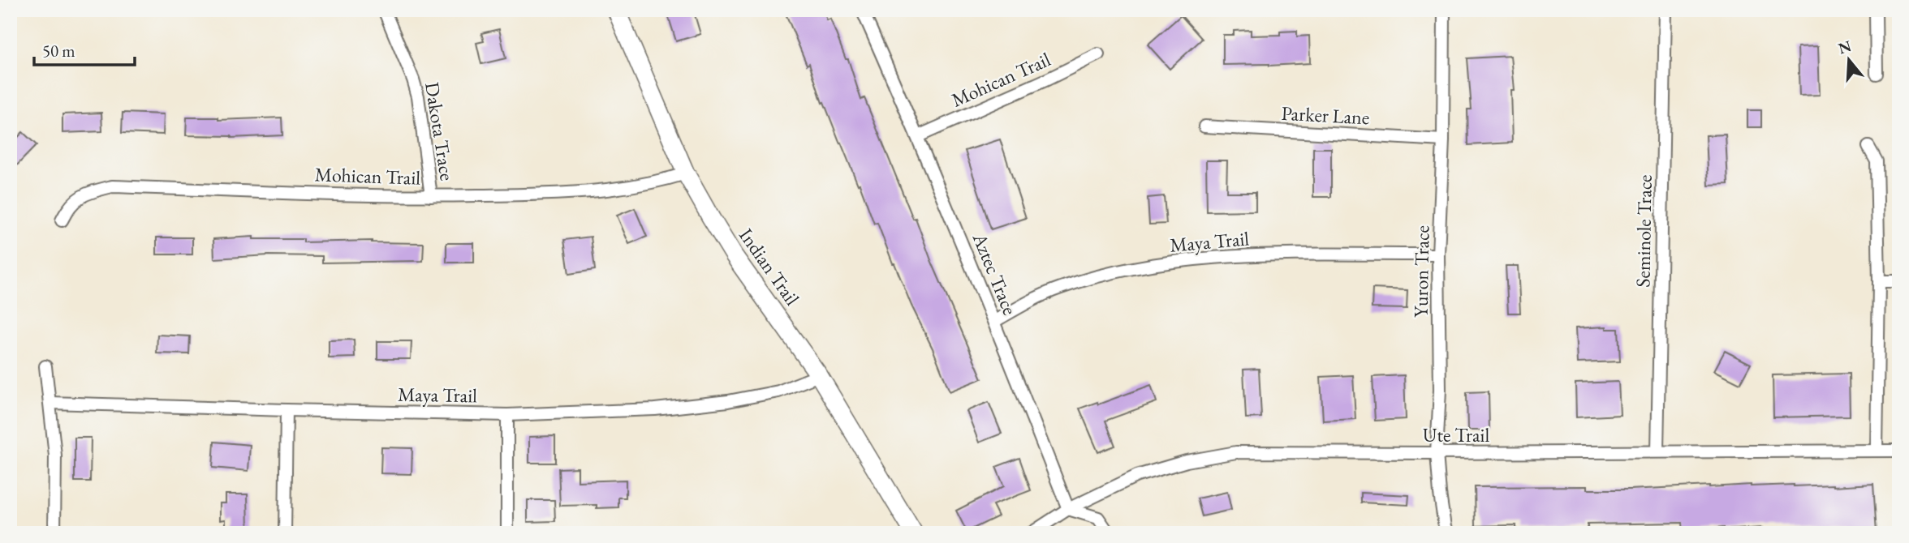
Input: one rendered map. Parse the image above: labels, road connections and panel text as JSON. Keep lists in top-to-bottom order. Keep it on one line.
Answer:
{"streets":{"street":["Mohican Trail","Parker Lane","Dakota Trace","Seminole Trace","Maya Trail","Indian Trail","Yuron Trace","Aztec Trace","Ute Trail"]},"crossings":[["Mohican Trail","Dakota Trace"],["Mohican Trail","Indian Trail"],["Mohican Trail","Aztec Trace"],["Parker Lane","Yuron Trace"],["Seminole Trace","Ute Trail"],["Maya Trail","Indian Trail"],["Maya Trail","Yuron Trace"],["Maya Trail","Aztec Trace"],["Yuron Trace","Ute Trail"],["Aztec Trace","Ute Trail"]],"scale_bar":"50 m","north":"top"}
